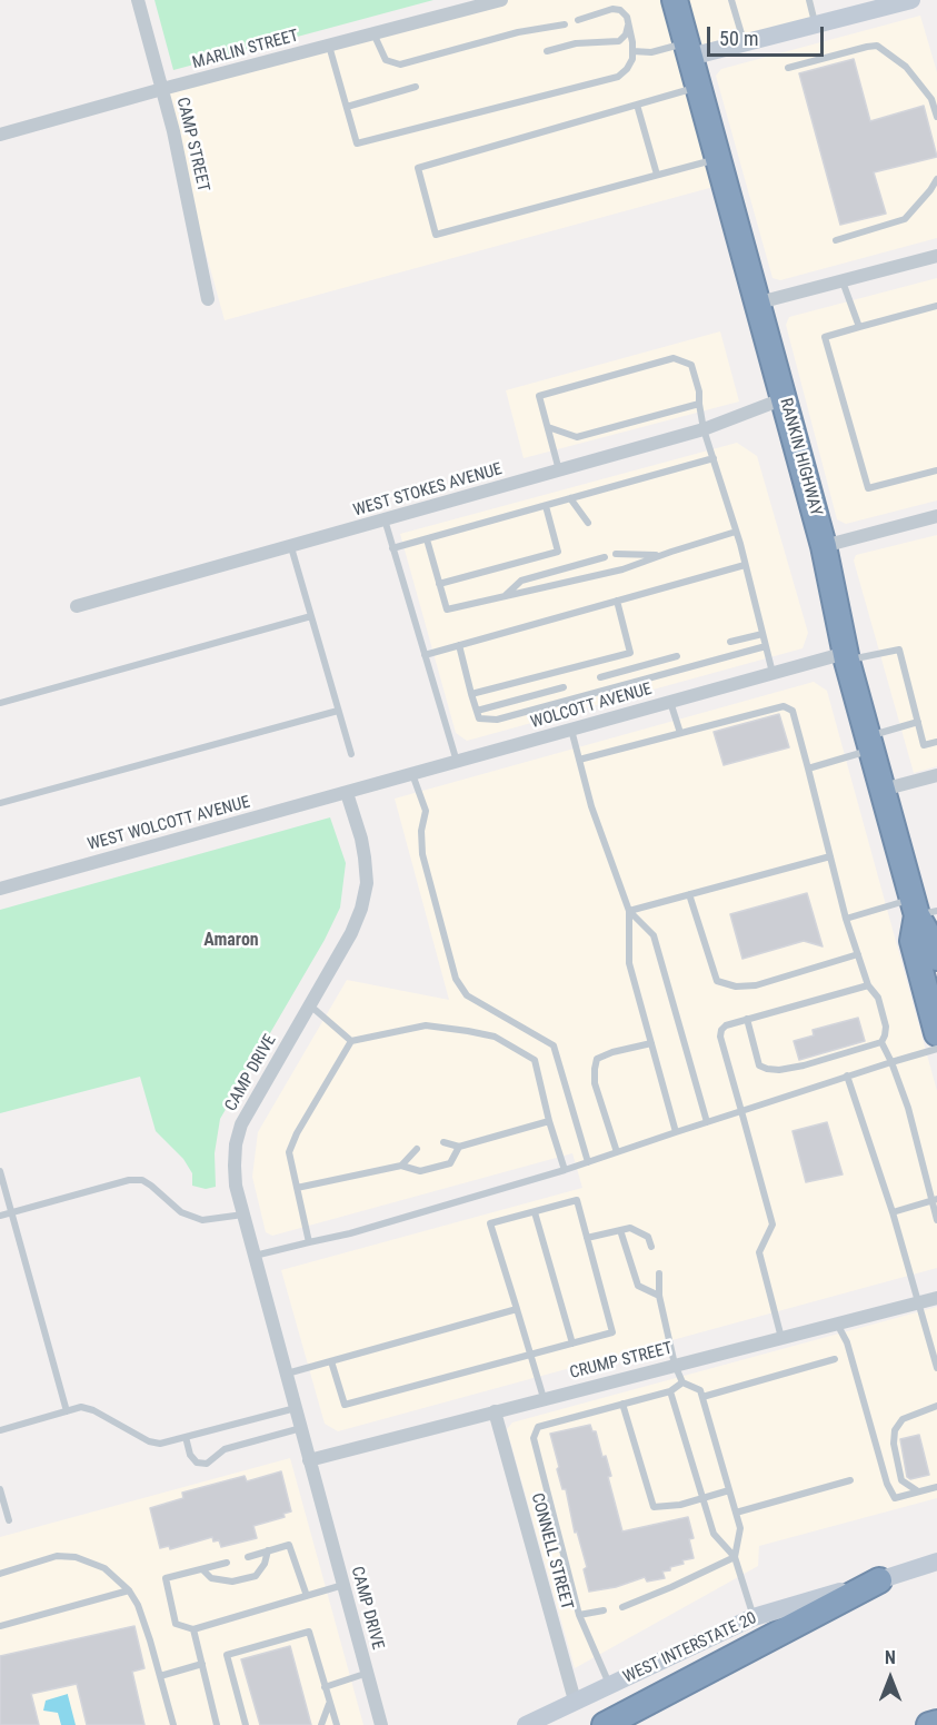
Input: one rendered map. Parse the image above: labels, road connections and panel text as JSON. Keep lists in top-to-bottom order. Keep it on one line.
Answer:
{"streets":{"highway":["RANKIN HIGHWAY"],"main road":["WEST INTERSTATE 20"],"street":["MARLIN STREET","CAMP STREET","WEST STOKES AVENUE","WOLCOTT AVENUE","WEST WOLCOTT AVENUE","CAMP DRIVE","CRUMP STREET","CONNELL STREET"]},"crossings":[["MARLIN STREET","CAMP STREET"],["RANKIN HIGHWAY","WEST STOKES AVENUE"],["RANKIN HIGHWAY","WOLCOTT AVENUE"],["WOLCOTT AVENUE","WEST WOLCOTT AVENUE"],["WOLCOTT AVENUE","CAMP DRIVE"],["WEST WOLCOTT AVENUE","CAMP DRIVE"],["CAMP DRIVE","CRUMP STREET"],["CRUMP STREET","CONNELL STREET"],["CONNELL STREET","WEST INTERSTATE 20"]],"districts":["Amaron"],"scale_bar":"50 m","north":"top"}
